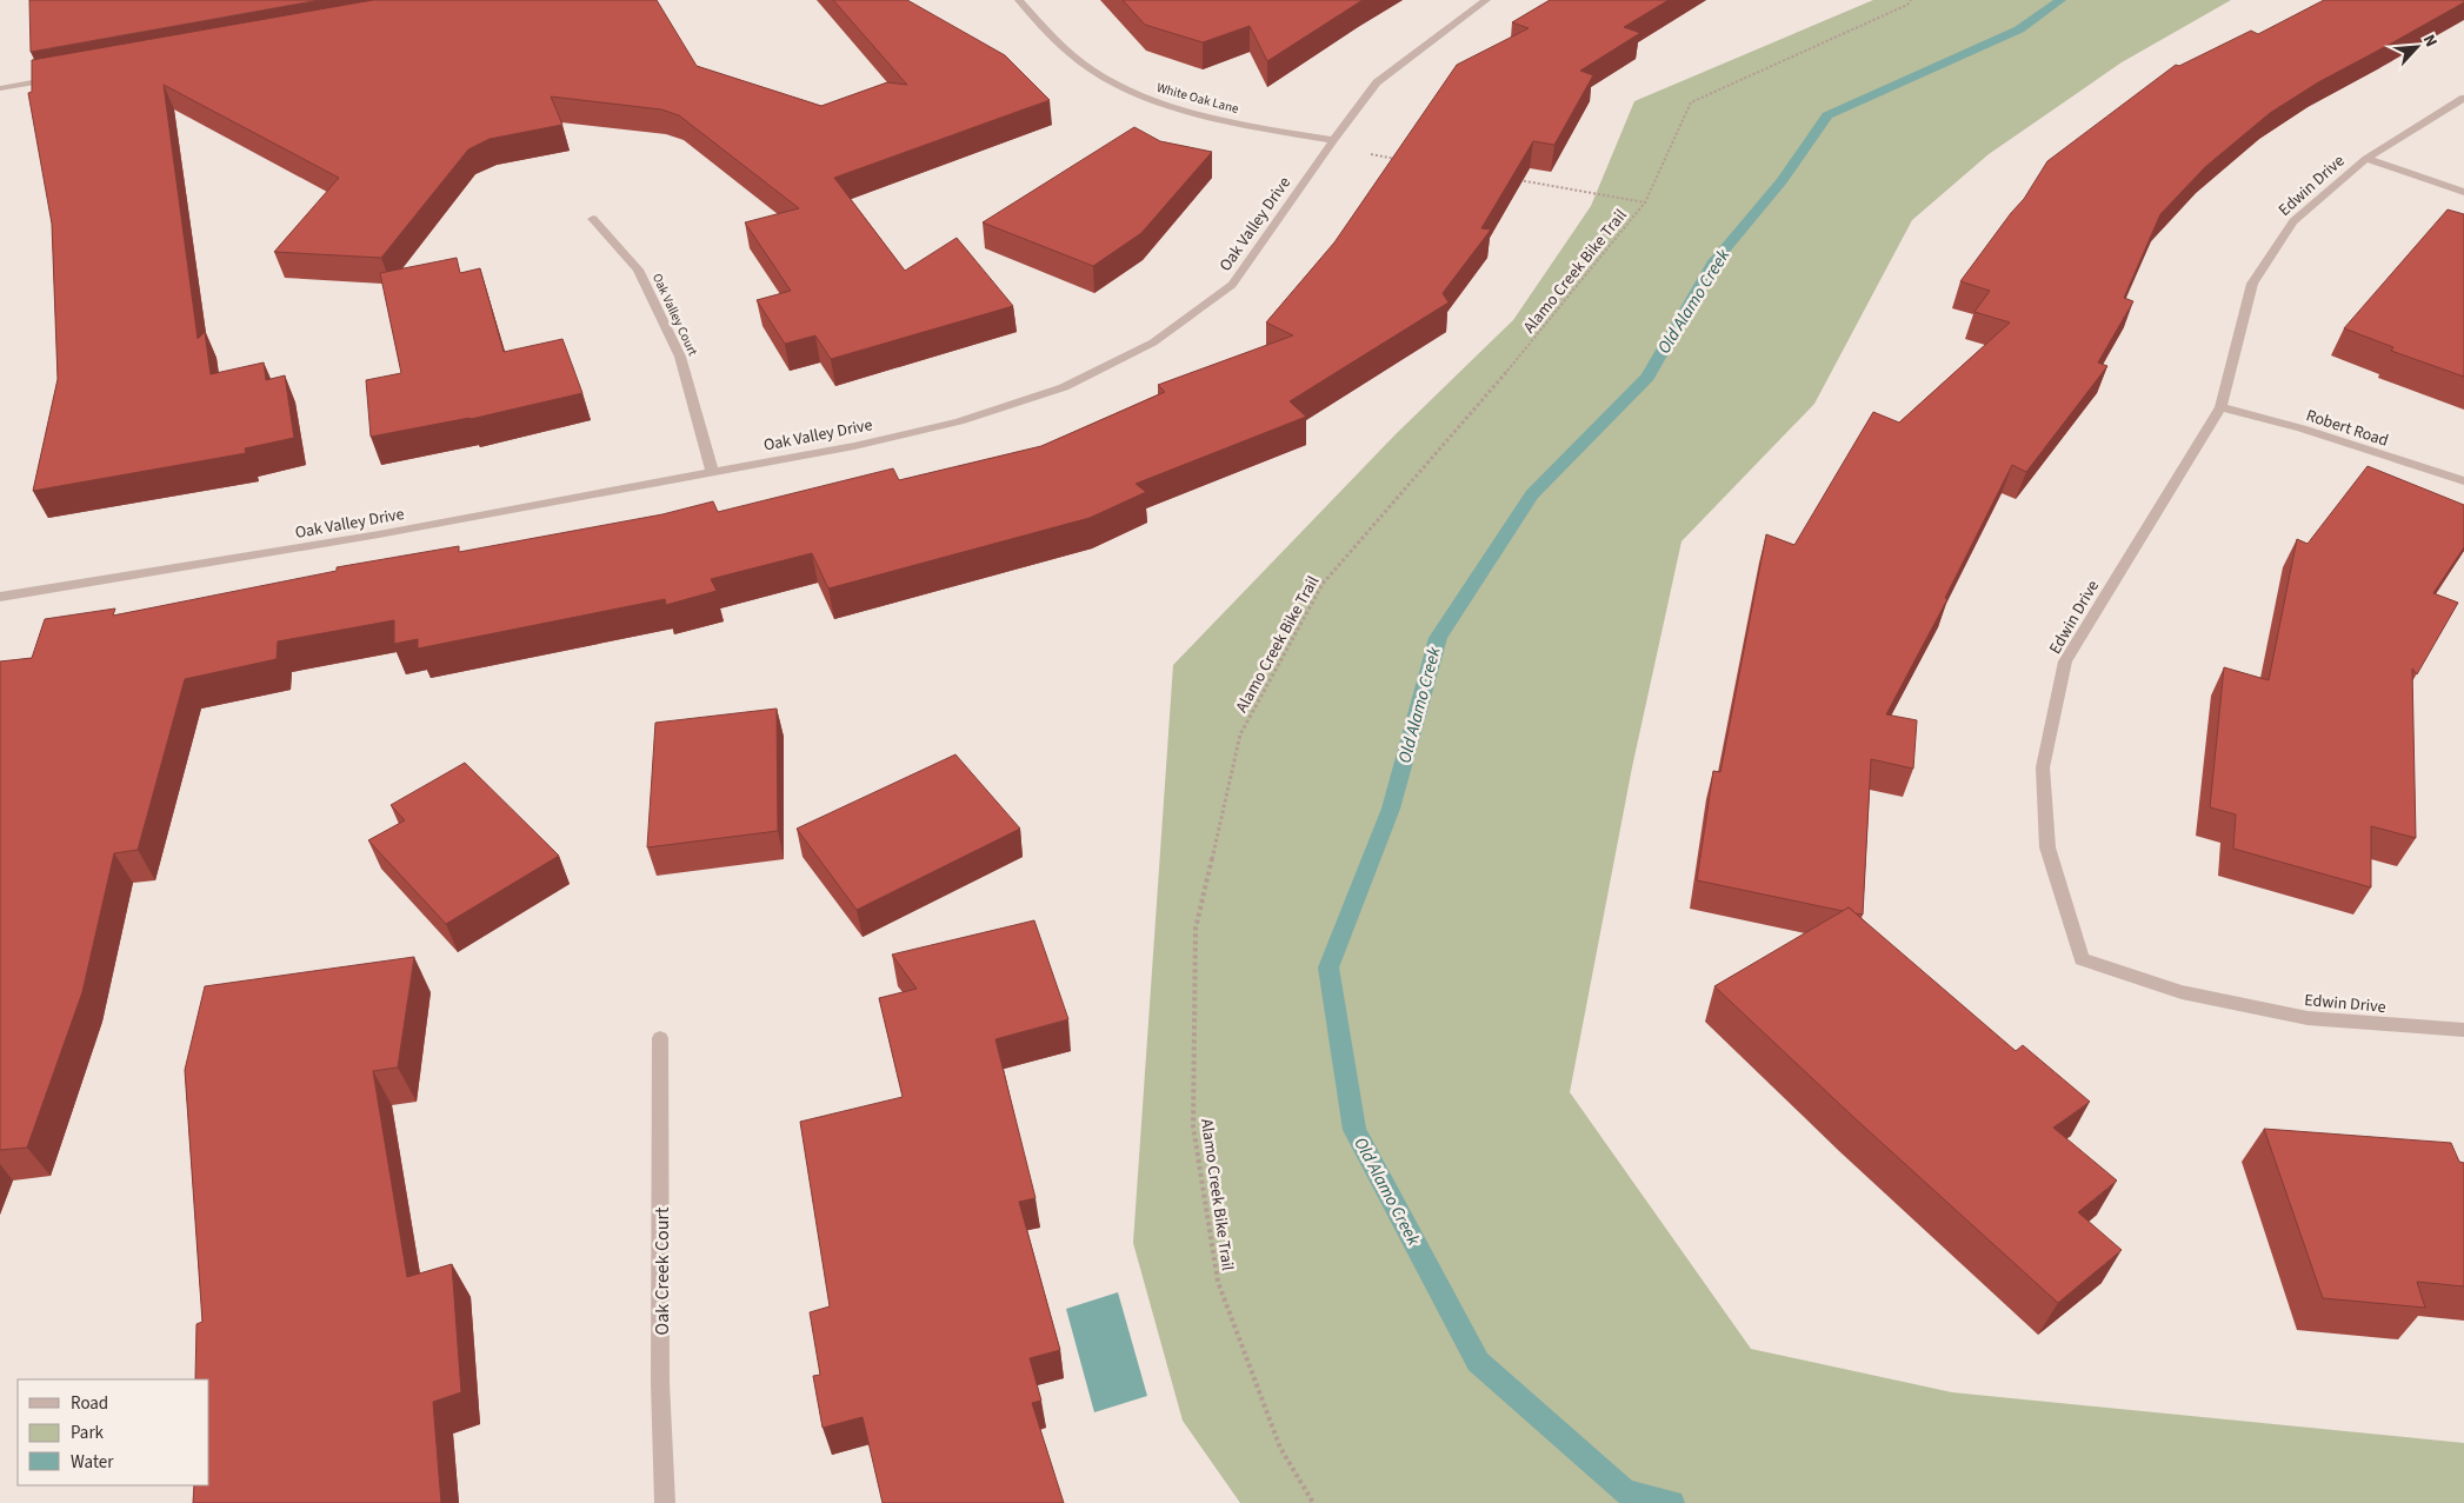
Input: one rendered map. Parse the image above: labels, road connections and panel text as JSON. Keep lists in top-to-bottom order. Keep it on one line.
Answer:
{"streets":{"street":["White Oak Lane","Edwin Drive","Oak Valley Drive","Oak Valley Court","Robert Road","Oak Creek Court"],"path":["Alamo Creek Bike Trail"]},"crossings":[["White Oak Lane","Oak Valley Drive"],["Edwin Drive","Robert Road"],["Oak Valley Drive","Oak Valley Court"]],"water":["Old Alamo Creek"],"legend":["Road","Park","Water"],"north":"top right"}
